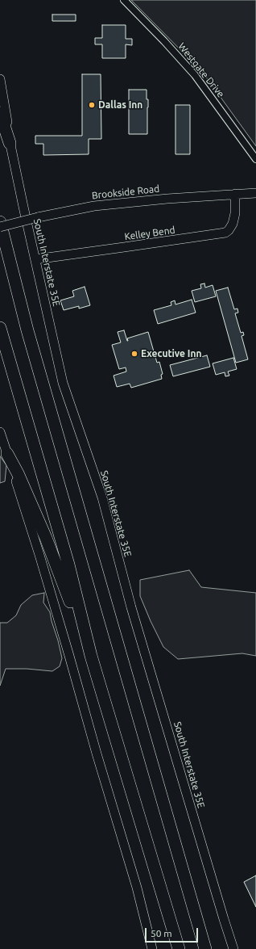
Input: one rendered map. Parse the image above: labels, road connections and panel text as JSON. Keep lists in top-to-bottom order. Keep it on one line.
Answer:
{"streets":{"main road":["Brookside Road","Kelley Bend","South Interstate 35E"],"street":["Westgate Drive"]},"crossings":[["Brookside Road","Kelley Bend"],["Kelley Bend","South Interstate 35E"]],"places":["Dallas Inn","Executive Inn"],"scale_bar":"50 m"}
